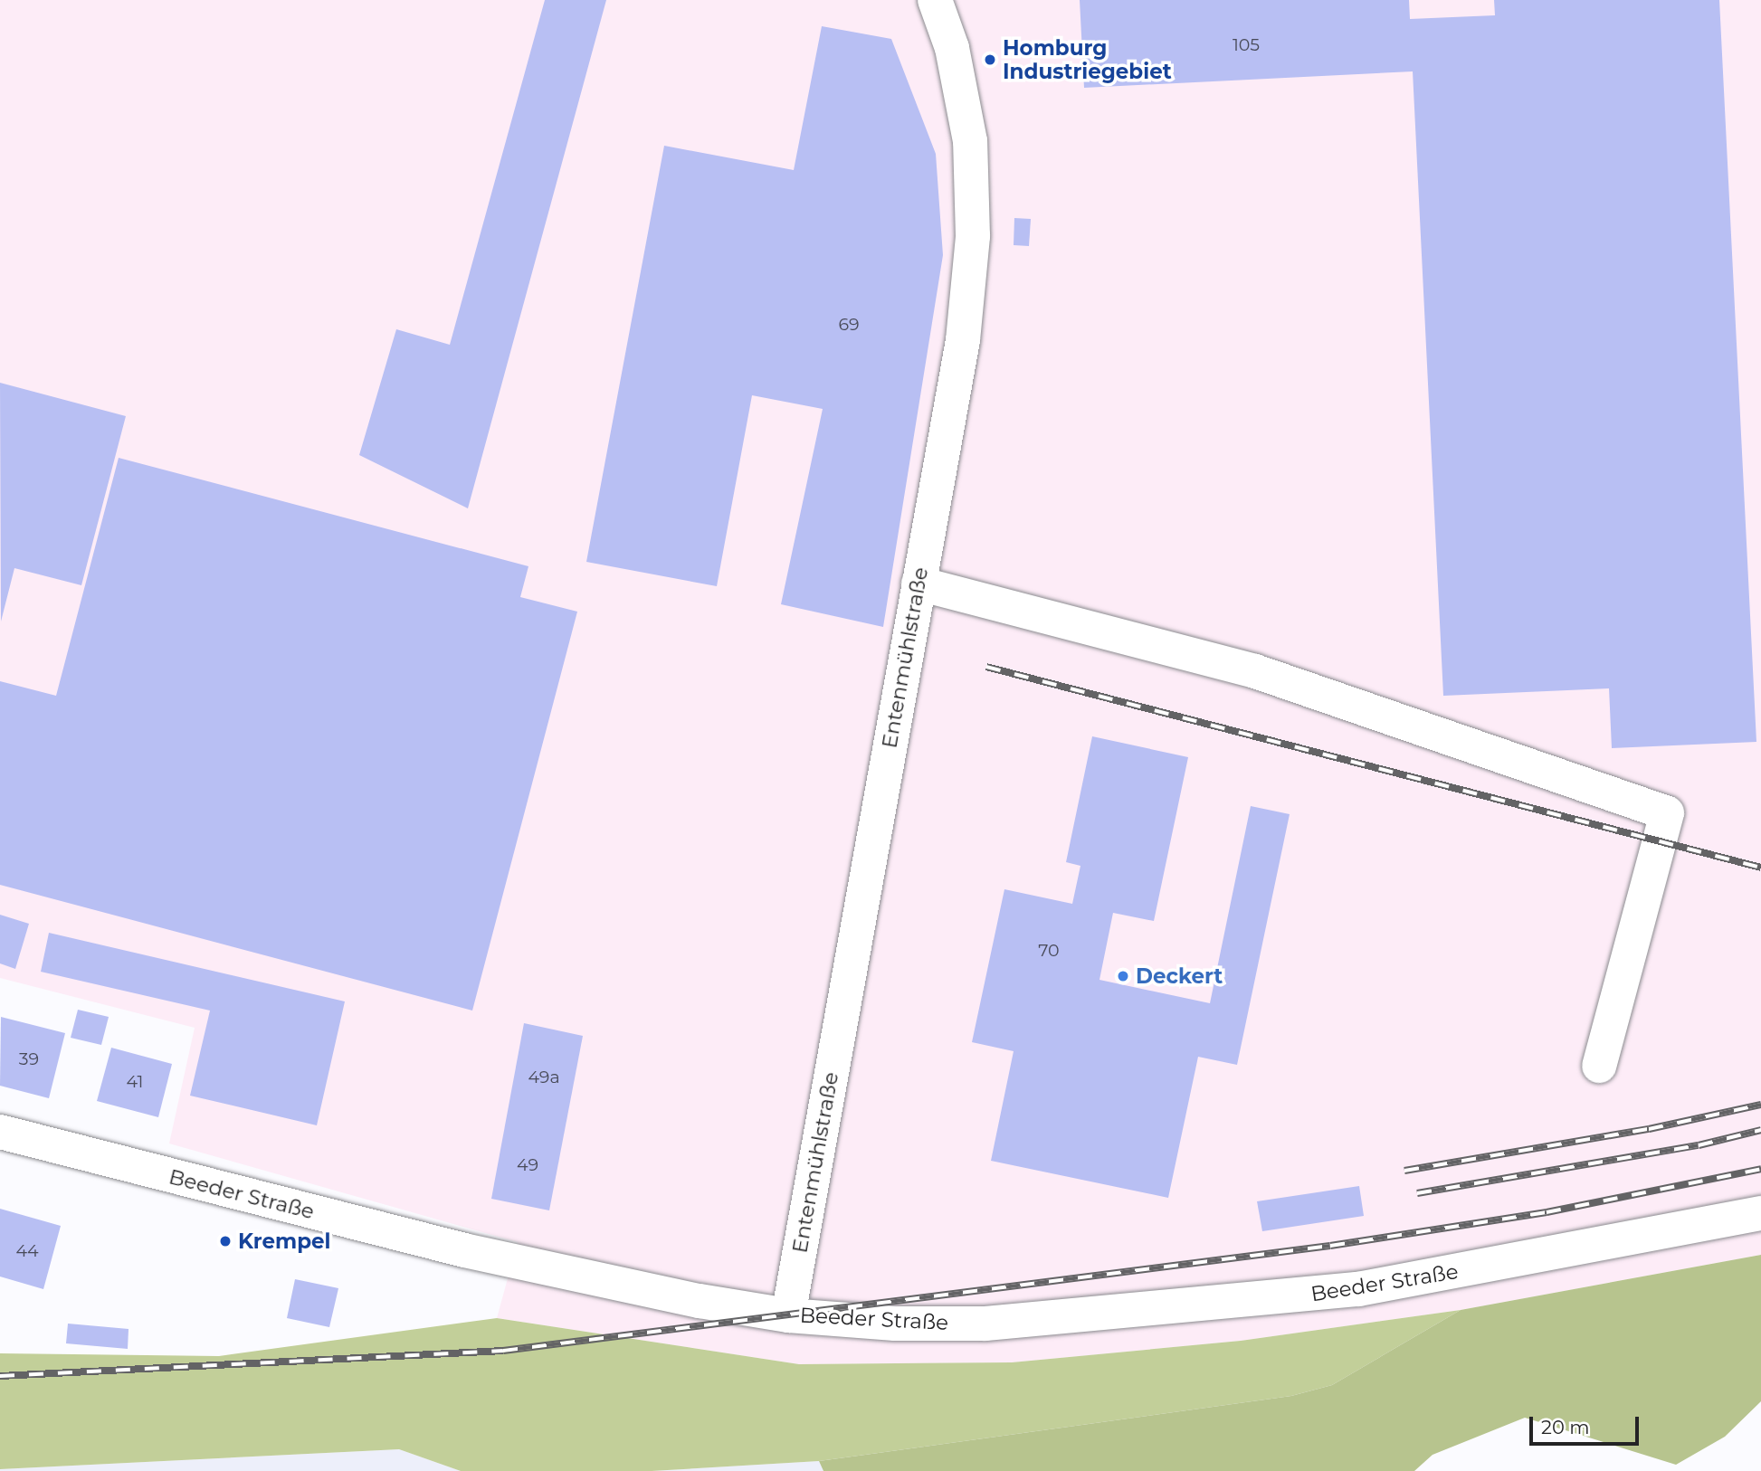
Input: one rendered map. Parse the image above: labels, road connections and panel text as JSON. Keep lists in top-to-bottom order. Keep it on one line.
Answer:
{"streets":{"street":["Entenmühlstraße","Beeder Straße"]},"crossings":[["Entenmühlstraße","Beeder Straße"]],"places":["Homburg Industriegebiet","Deckert","Krempel"],"house_numbers":["105","69","70","39","49a","41","49","44"],"scale_bar":"20 m"}
